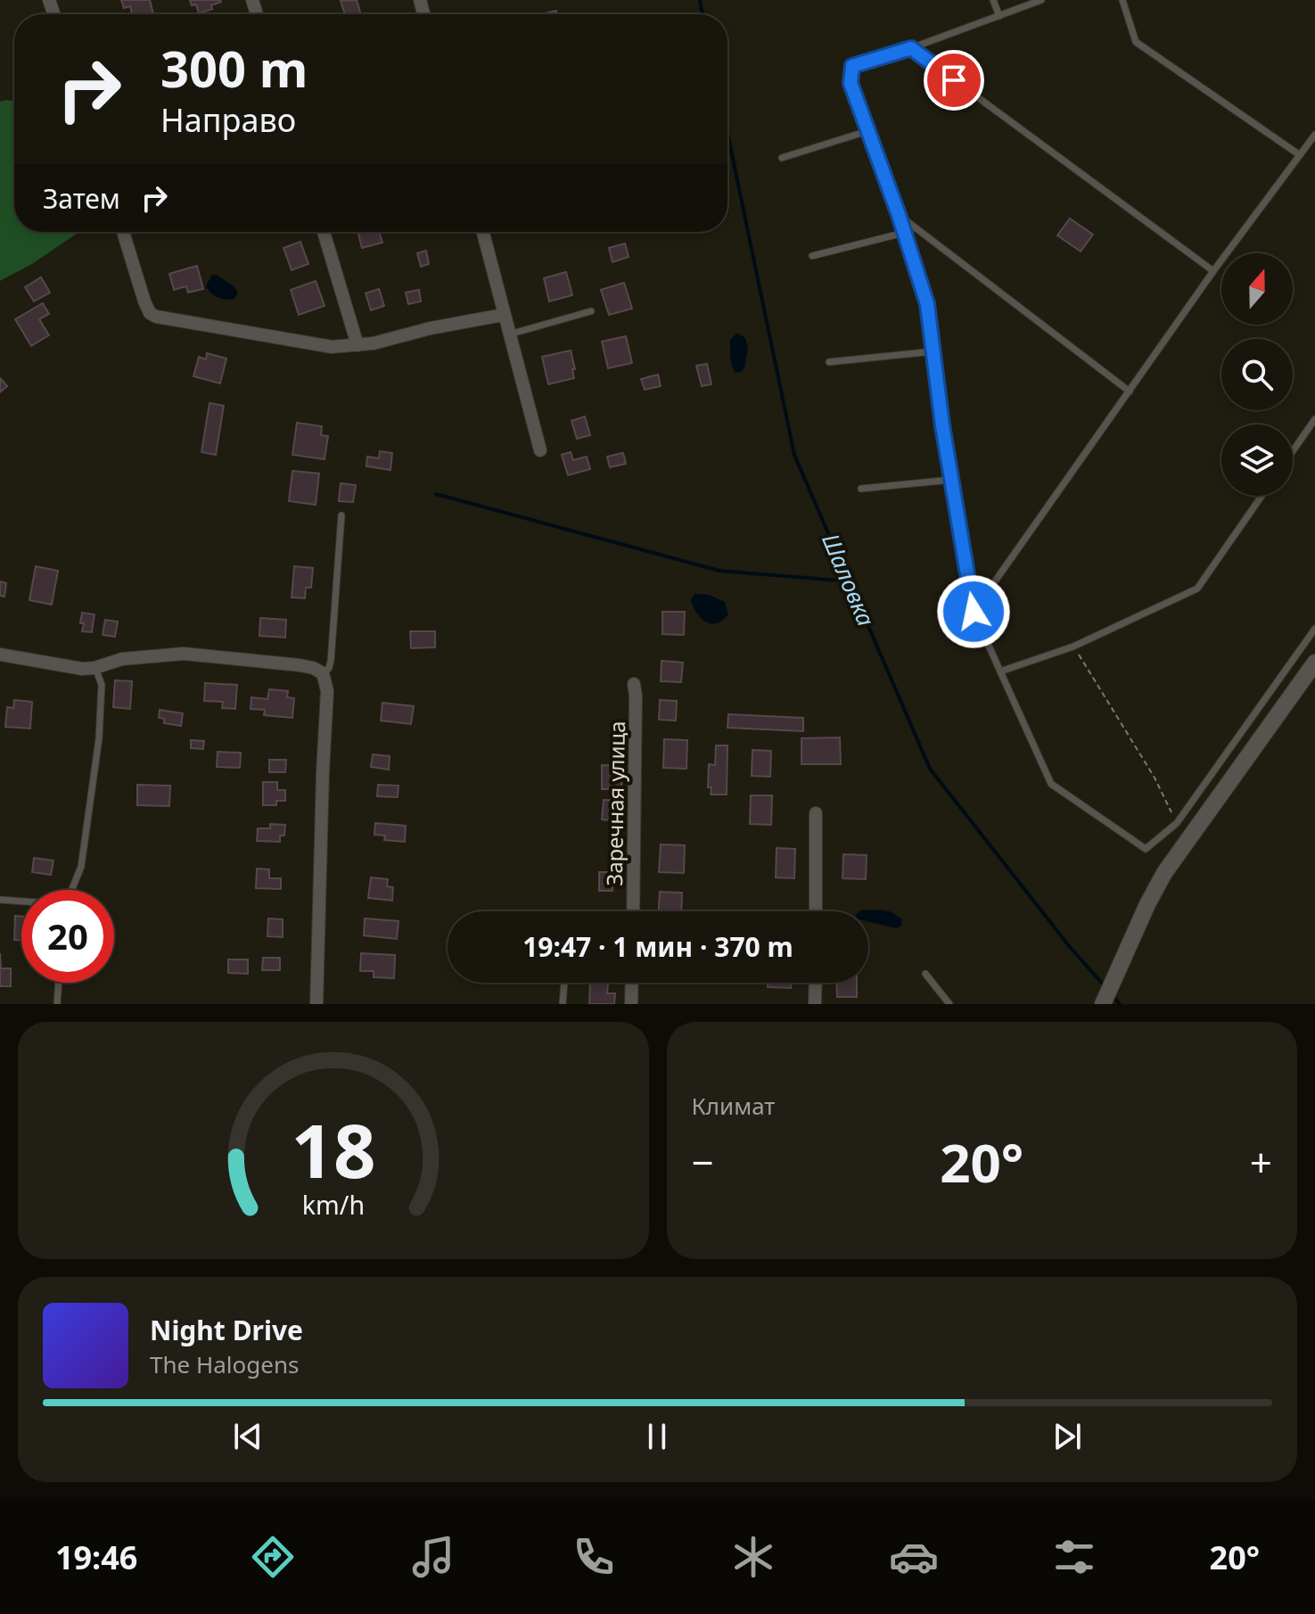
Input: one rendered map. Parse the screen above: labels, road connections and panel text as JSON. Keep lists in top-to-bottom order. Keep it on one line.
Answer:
{"streets":{"street":["Заречная улица"]},"water":["Шаловка"],"north":"top","page":{"turn":["300 m","Направо"],"then":"Затем","limit":"20","trip":"19:47 · 1 мин · 370 m","tile":"Климат","heat":["−","20°","+"],"song":["Night Drive","The Halogens"],"tabs":["19:46","20°"],"gauge":["18","km/h"]}}
